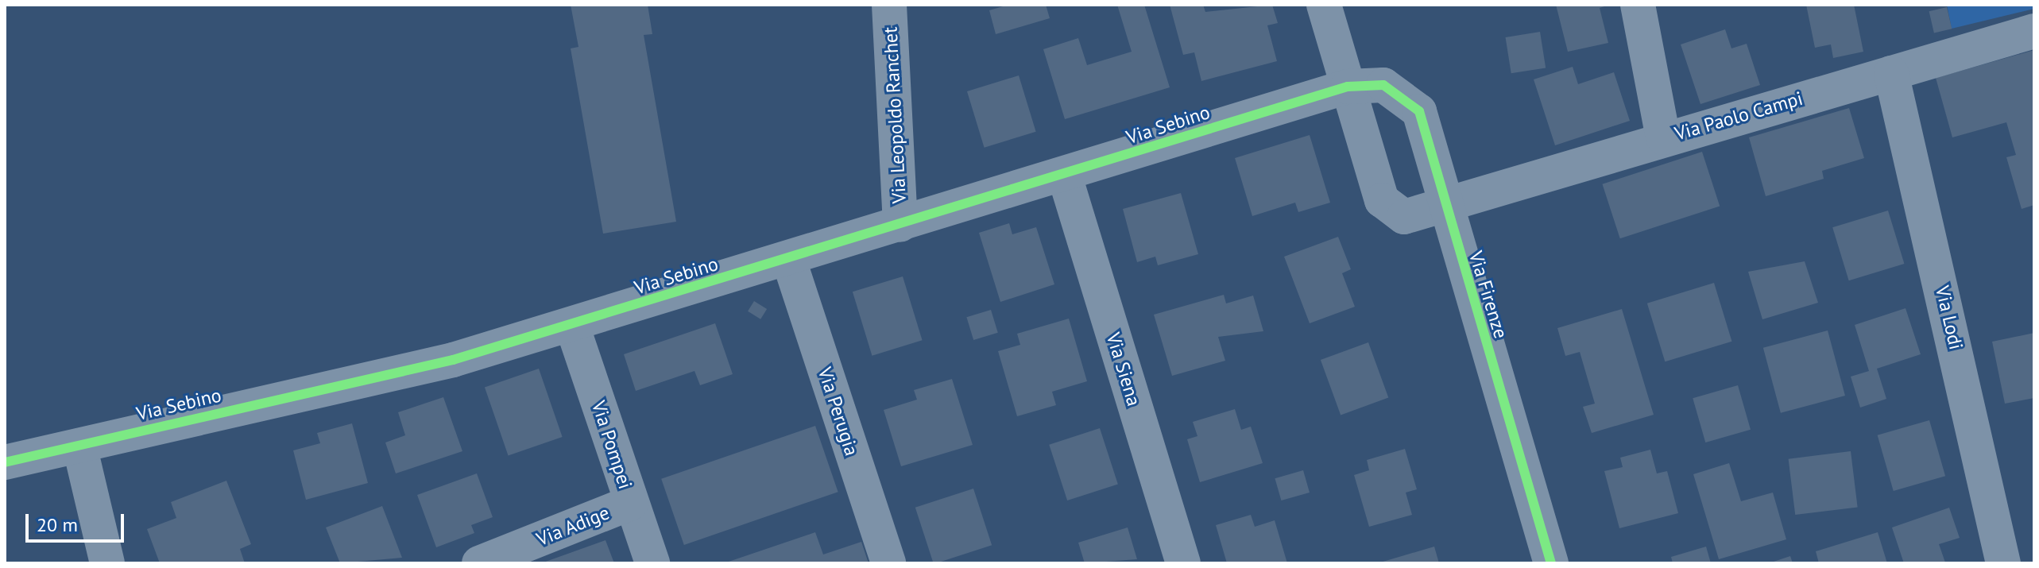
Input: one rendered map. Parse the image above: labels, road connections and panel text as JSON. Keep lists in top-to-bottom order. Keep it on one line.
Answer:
{"streets":{"street":["Via Leopoldo Ranchet","Via Paolo Campi","Via Sebino","Via Firenze","Via Lodi","Via Siena","Via Perugia","Via Pompei","Via Adige"]},"crossings":[["Via Leopoldo Ranchet","Via Sebino"],["Via Paolo Campi","Via Firenze"],["Via Paolo Campi","Via Lodi"],["Via Sebino","Via Firenze"],["Via Sebino","Via Siena"],["Via Sebino","Via Perugia"],["Via Sebino","Via Pompei"],["Via Pompei","Via Adige"]],"scale_bar":"20 m"}
